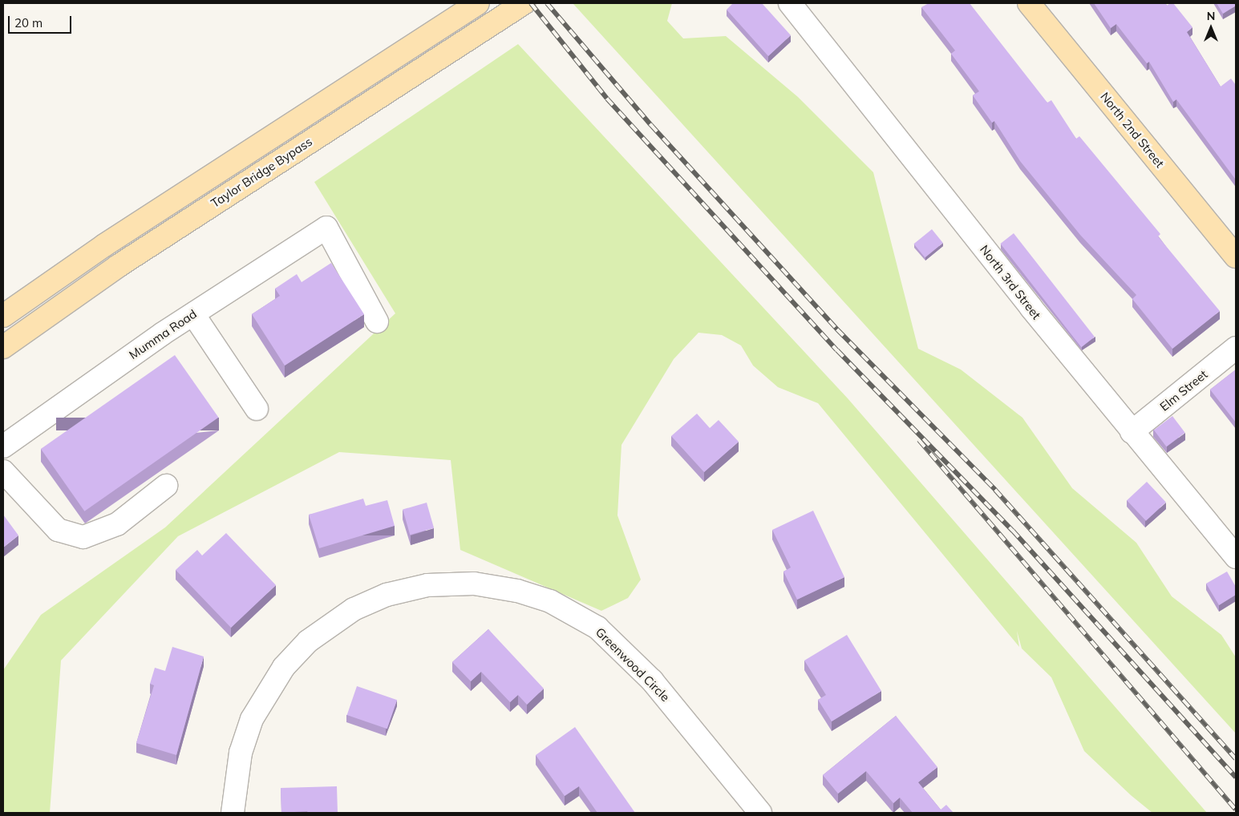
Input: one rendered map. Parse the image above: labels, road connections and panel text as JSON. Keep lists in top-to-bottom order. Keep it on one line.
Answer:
{"streets":{"main road":["North 2nd Street","Taylor Bridge Bypass"],"street":["North 3rd Street","Mumma Road","Elm Street","Greenwood Circle"]},"crossings":[["North 3rd Street","Elm Street"]],"scale_bar":"20 m","north":"top"}
